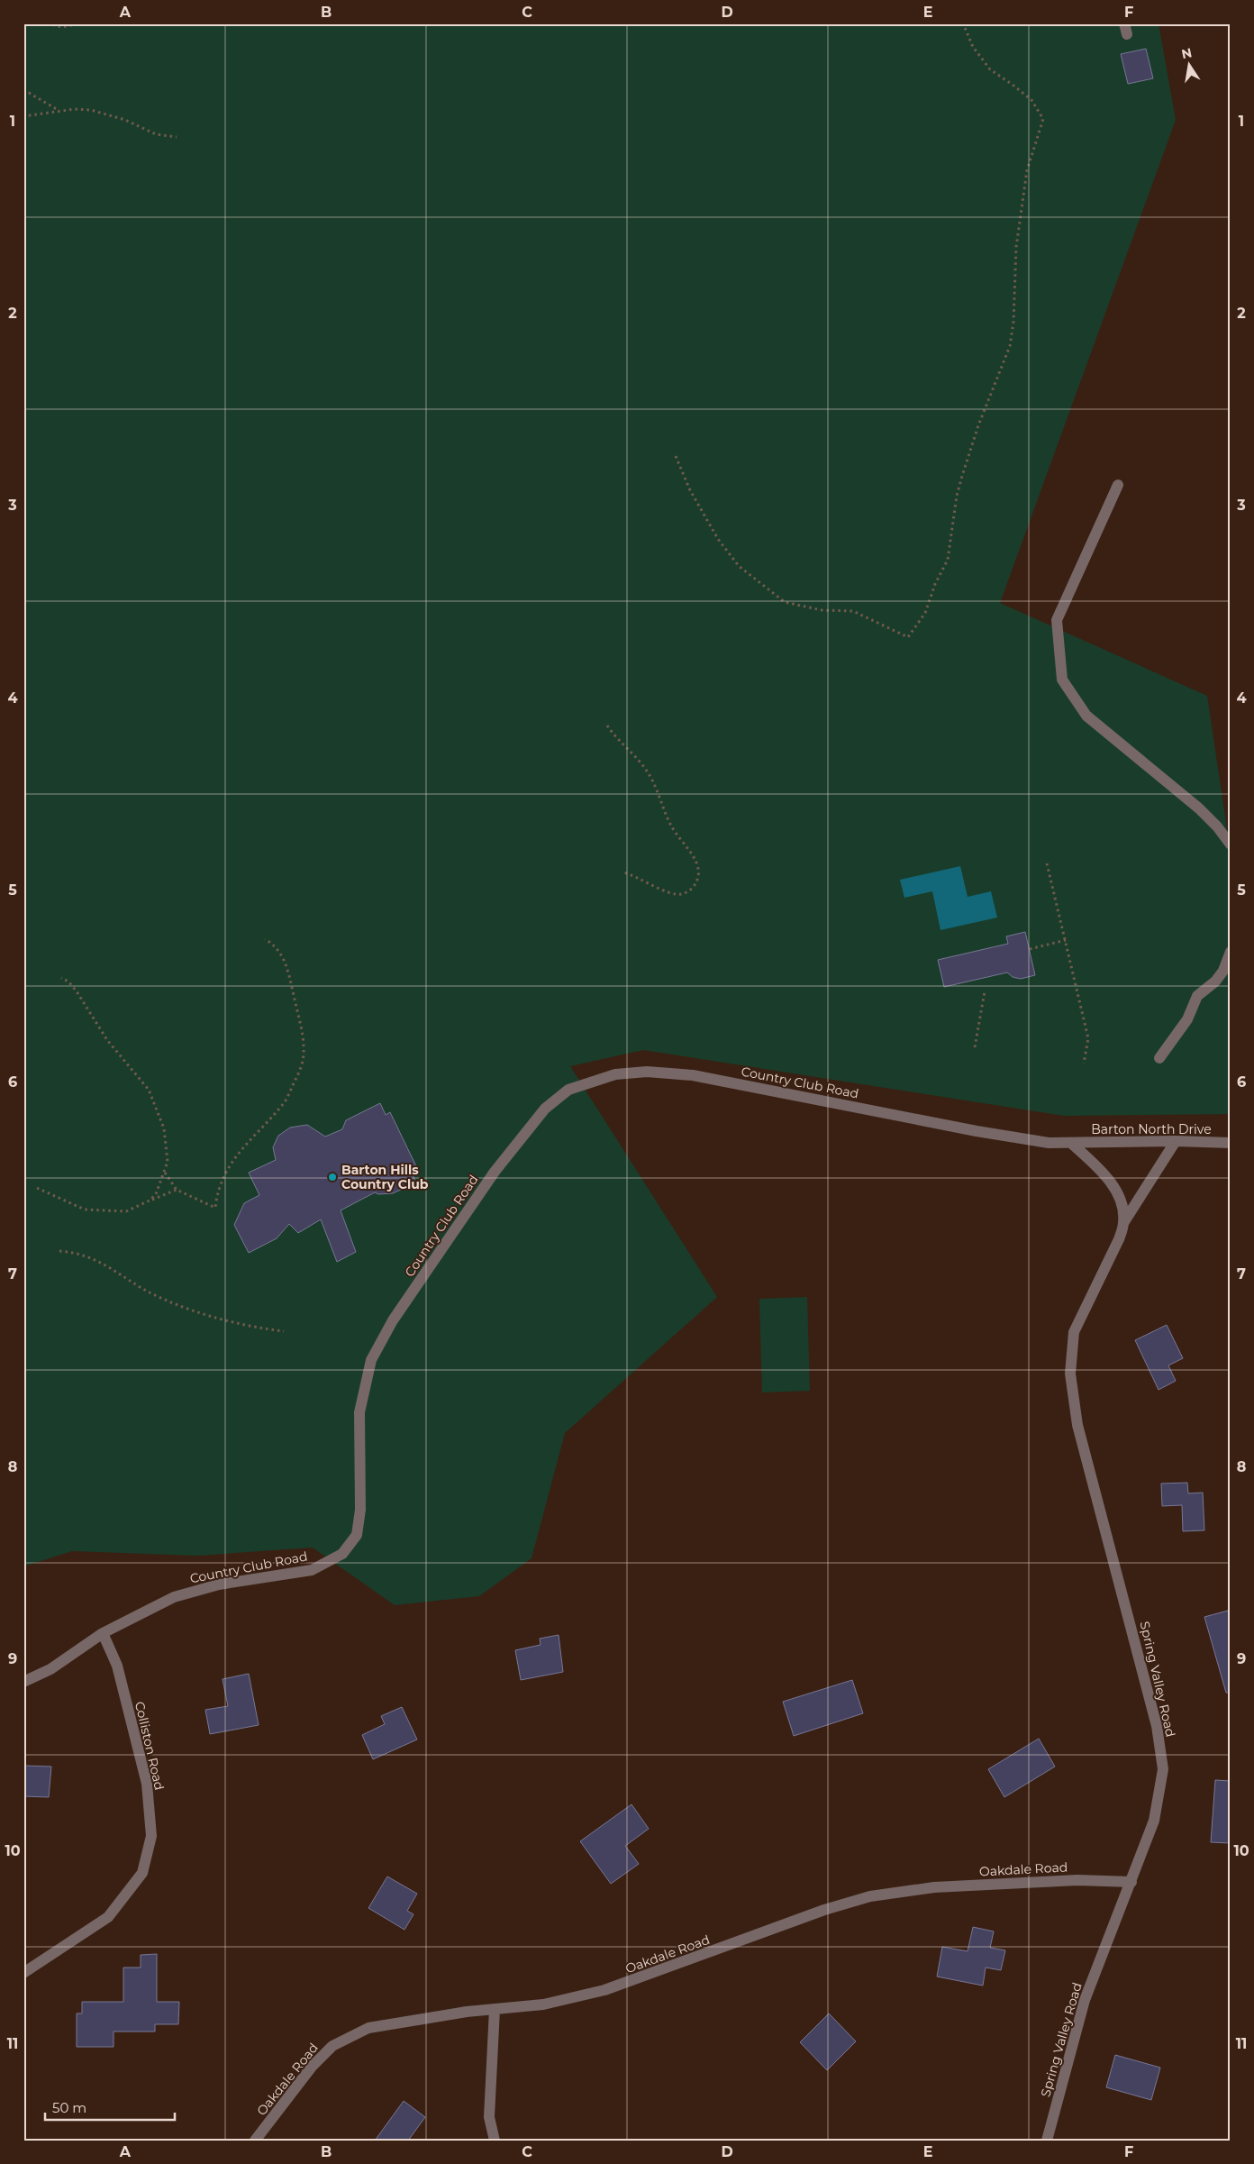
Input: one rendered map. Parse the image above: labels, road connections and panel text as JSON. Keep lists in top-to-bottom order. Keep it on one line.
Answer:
{"streets":{"street":["Country Club Road","Barton North Drive","Spring Valley Road","Colliston Road","Oakdale Road"]},"crossings":[["Country Club Road","Barton North Drive"],["Country Club Road","Colliston Road"],["Barton North Drive","Spring Valley Road"],["Spring Valley Road","Oakdale Road"]],"places":["Barton Hills Country Club"],"scale_bar":"50 m","north":"top","grid":{"columns":["A","B","C","D","E","F"],"rows":["1","2","3","4","5","6","7","8","9","10","11"]}}
